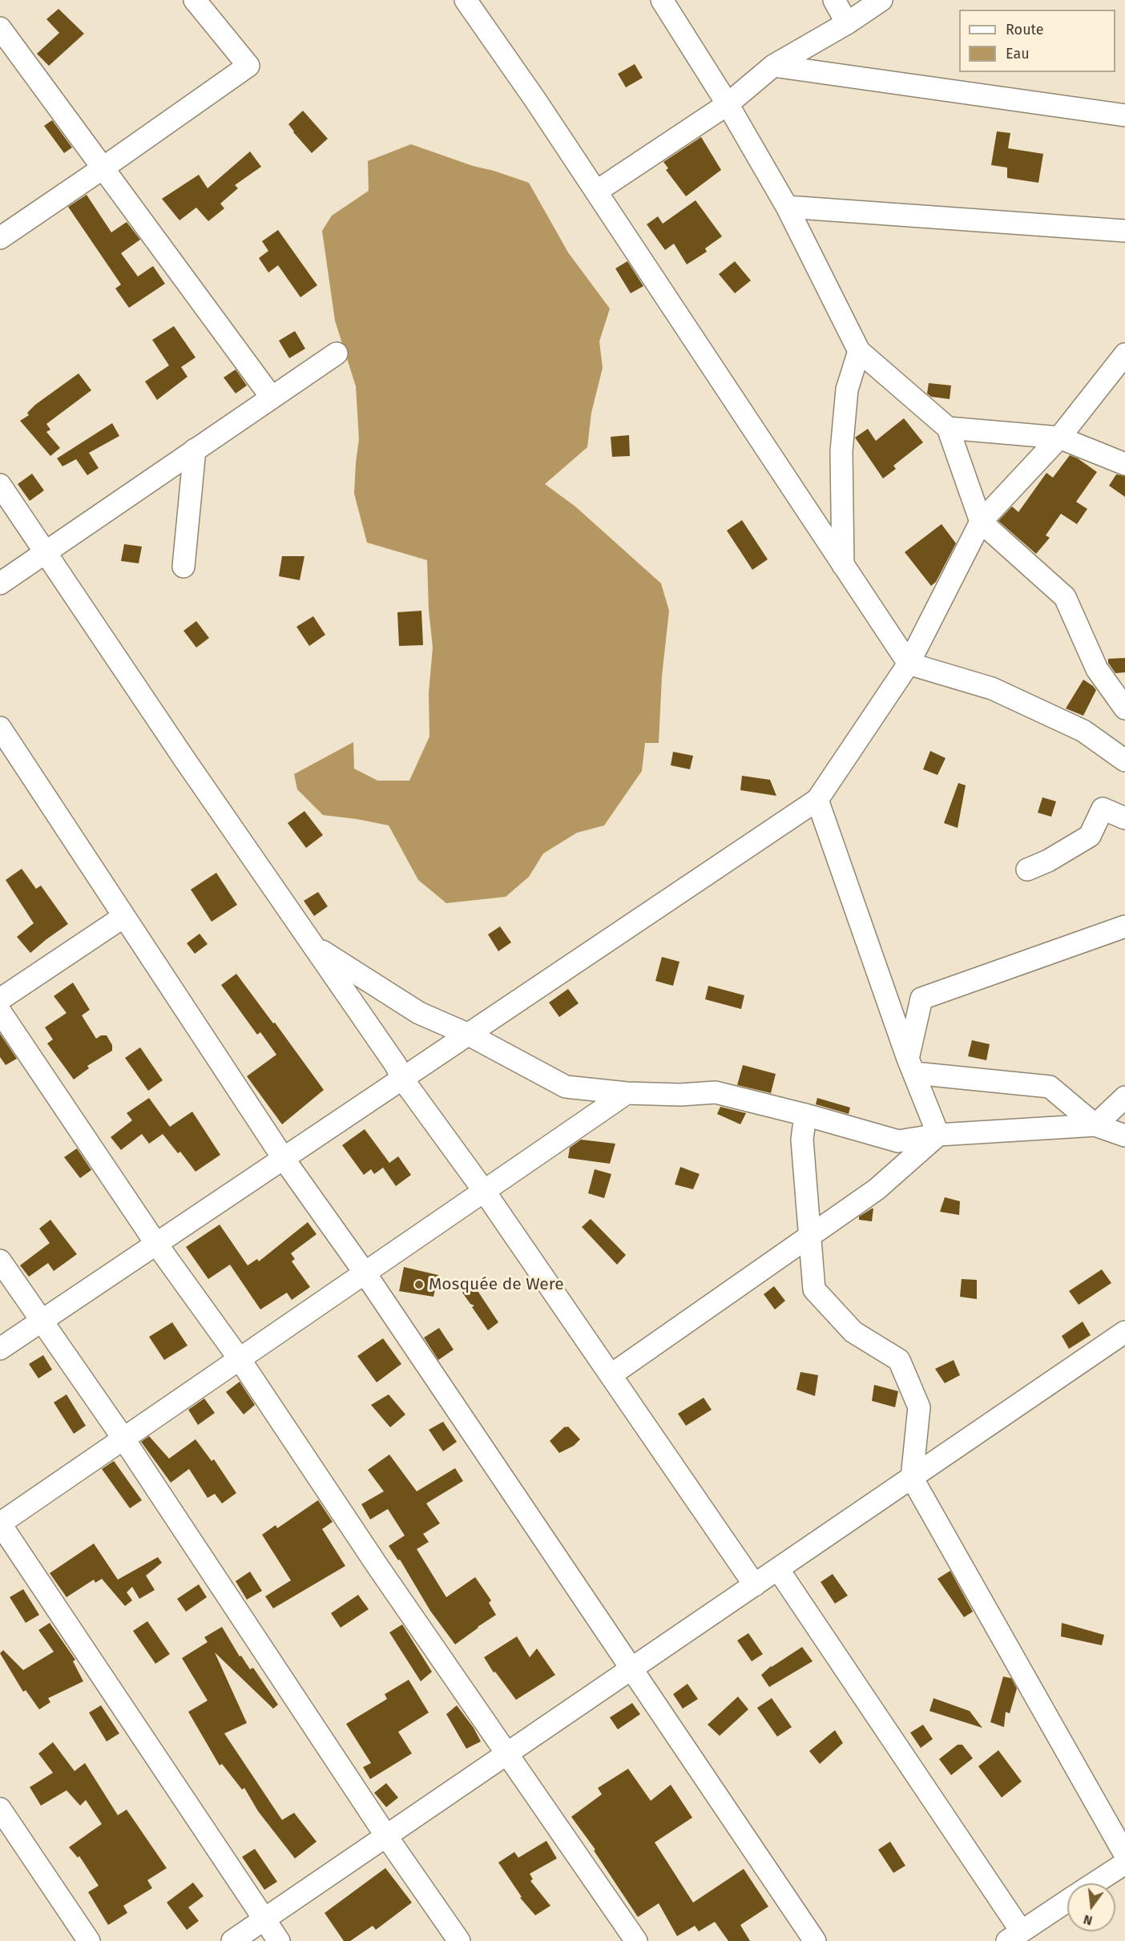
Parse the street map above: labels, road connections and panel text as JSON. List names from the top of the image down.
{
  "places": ["Mosquée de Were"],
  "legend": ["Route", "Eau"],
  "north": "bottom"
}
